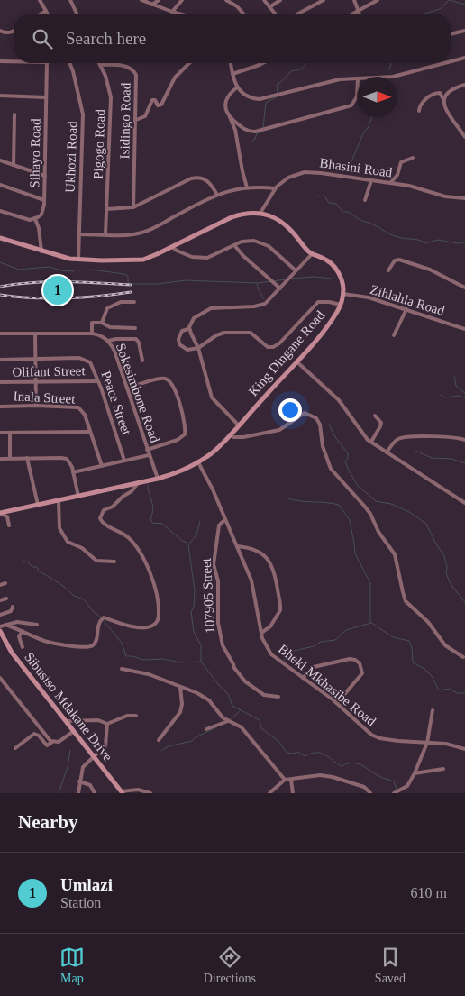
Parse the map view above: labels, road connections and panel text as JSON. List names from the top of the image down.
{
  "streets": {
    "street": [
      "Isidingo Road",
      "Pigogo Road",
      "Sihayo Road",
      "Ukhozi Road",
      "Bhasini Road",
      "Zihlahla Road",
      "King Dingane Road",
      "Olifant Street",
      "Sokesimbone Road",
      "Inala Street",
      "Peace Street",
      "107905 Street",
      "Bheki Mkhasibe Road",
      "Sibusiso Mdakane Drive"
    ]
  },
  "crossings": [
    ["Isidingo Road", "Pigogo Road"],
    ["Ukhozi Road", "King Dingane Road"],
    ["Bhasini Road", "King Dingane Road"],
    ["Zihlahla Road", "King Dingane Road"],
    ["King Dingane Road", "Sokesimbone Road"],
    ["King Dingane Road", "Bheki Mkhasibe Road"],
    ["Olifant Street", "Peace Street"],
    ["107905 Street", "Bheki Mkhasibe Road"]
  ],
  "north": "right",
  "page": {
    "search": "Search here",
    "pins": "1",
    "heading": "Nearby",
    "list": [
      {
        "mark": "1",
        "name": "Umlazi",
        "note": "Station",
        "value": "610 m"
      }
    ],
    "nav": ["Map", "Directions", "Saved"]
  }
}
